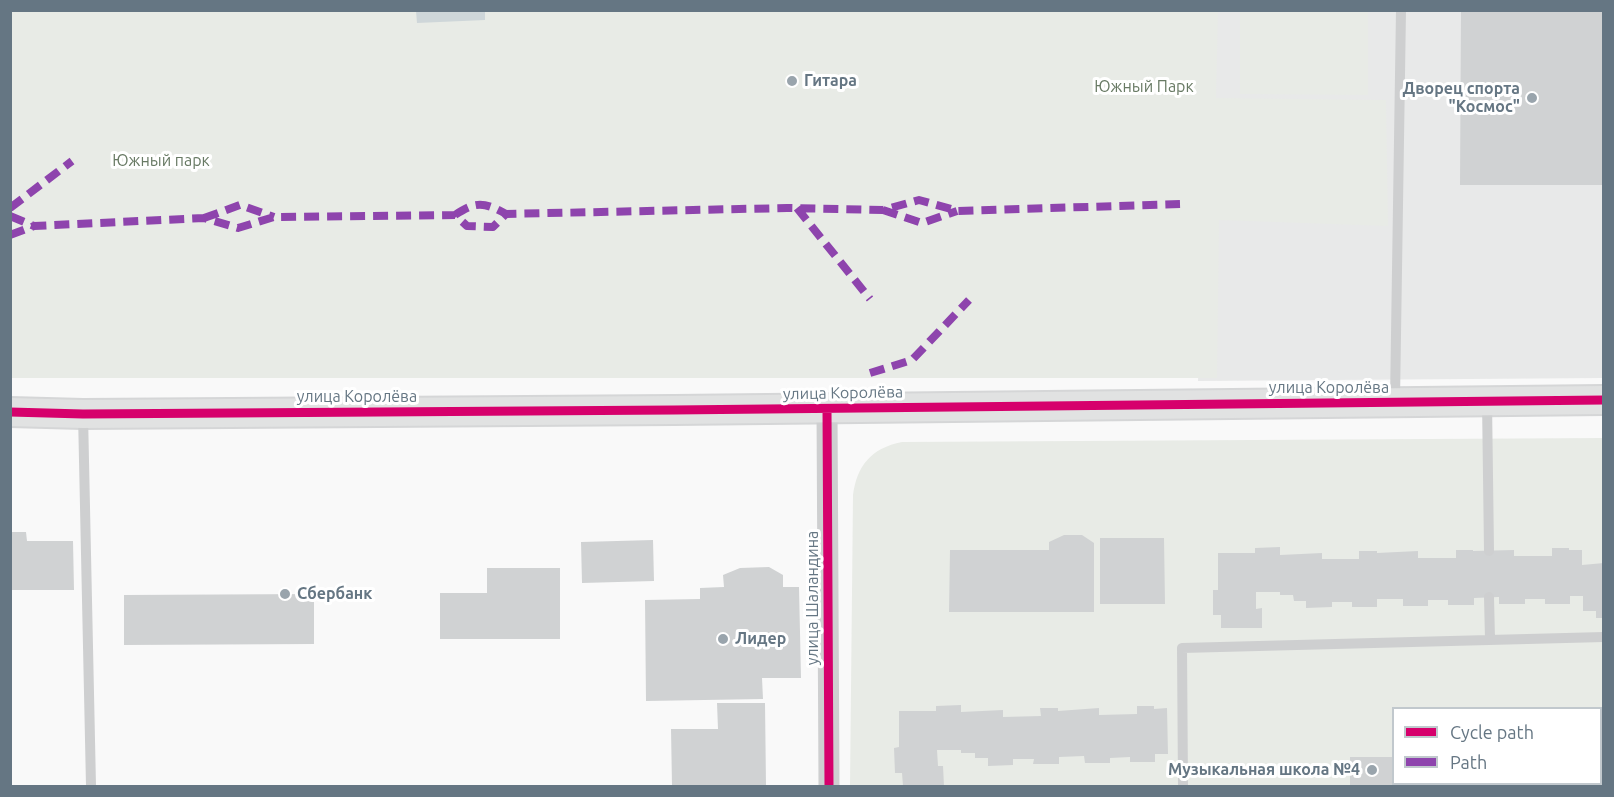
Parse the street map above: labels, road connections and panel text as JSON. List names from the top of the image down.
{
  "streets": {
    "street": ["улица Королёва", "улица Шаландина"]
  },
  "crossings": [
    ["улица Королёва", "улица Шаландина"]
  ],
  "parks": ["Южный Парк", "Южный парк"],
  "places": [
    "Гитара",
    "Дворец спорта \"Космос\"",
    "Сбербанк",
    "Лидер",
    "Музыкальная школа №4"
  ],
  "legend": ["Cycle path", "Path"]
}
